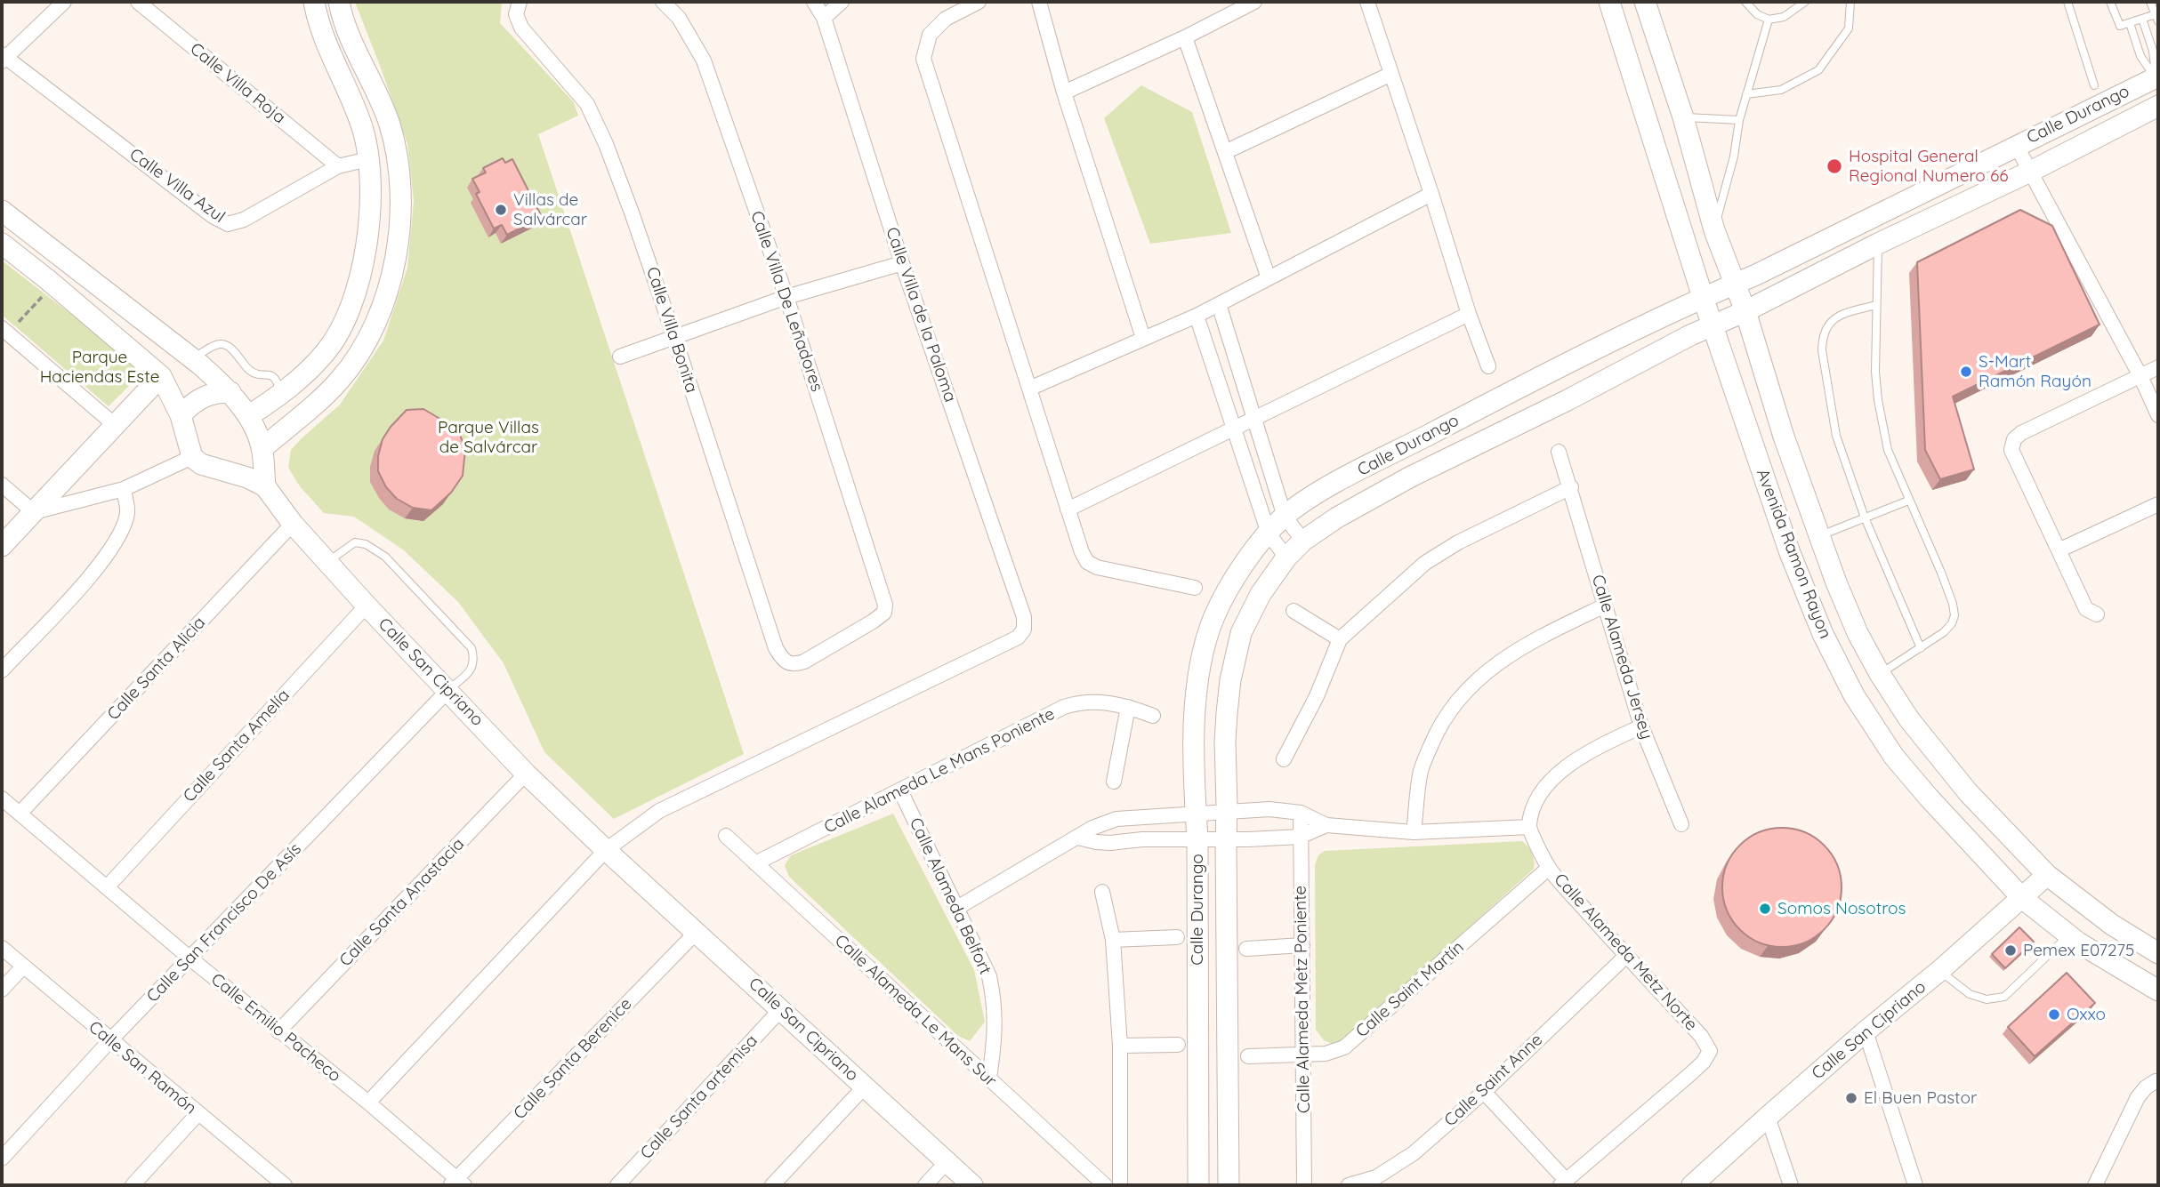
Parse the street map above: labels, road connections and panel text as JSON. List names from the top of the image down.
{
  "streets": {
    "main road": ["Calle Durango", "Avenida Ramon Rayon", "Calle San Cipriano"],
    "street": [
      "Calle Villa Roja",
      "Calle Villa Azul",
      "Calle Villa De Leñadores",
      "Calle Villa de la Paloma",
      "Calle Villa Bonita",
      "Calle Alameda Jersey",
      "Calle Santa Alicia",
      "Calle Santa Amelía",
      "Calle Alameda Le Mans Poniente",
      "Calle Alameda Belfort",
      "Calle Santa Anastacia",
      "Calle San Francisco De Asís",
      "Calle Alameda Metz Norte",
      "Calle Saint Martín",
      "Calle Alameda Metz Poniente",
      "Calle Alameda Le Mans Sur",
      "Calle Emilio Pacheco",
      "Calle Santa Berenice",
      "Calle San Ramón",
      "Calle Saint Anne",
      "Calle Santa artemisa"
    ]
  },
  "crossings": [
    ["Calle Villa Roja", "Calle Villa Azul"],
    ["Calle Durango", "Avenida Ramon Rayon"],
    ["Calle Villa De Leñadores", "Calle Villa Bonita"],
    ["Calle Villa de la Paloma", "Calle San Cipriano"],
    ["Avenida Ramon Rayon", "Calle San Cipriano"],
    ["Calle Santa Alicia", "Calle San Cipriano"],
    ["Calle Santa Alicia", "Calle Emilio Pacheco"],
    ["Calle San Cipriano", "Calle Santa Amelía"],
    ["Calle San Cipriano", "Calle Santa Anastacia"],
    ["Calle San Cipriano", "Calle San Francisco De Asís"],
    ["Calle San Cipriano", "Calle Santa Berenice"],
    ["Calle San Cipriano", "Calle Santa artemisa"],
    ["Calle Santa Amelía", "Calle Emilio Pacheco"],
    ["Calle Alameda Le Mans Poniente", "Calle Alameda Belfort"],
    ["Calle Alameda Le Mans Poniente", "Calle Alameda Le Mans Sur"],
    ["Calle Alameda Belfort", "Calle Alameda Le Mans Sur"],
    ["Calle Santa Anastacia", "Calle Emilio Pacheco"],
    ["Calle San Francisco De Asís", "Calle Emilio Pacheco"],
    ["Calle San Francisco De Asís", "Calle San Ramón"],
    ["Calle Alameda Metz Norte", "Calle Saint Martín"],
    ["Calle Alameda Metz Norte", "Calle Saint Anne"],
    ["Calle Saint Martín", "Calle Alameda Metz Poniente"],
    ["Calle Emilio Pacheco", "Calle Santa Berenice"]
  ],
  "parks": ["Parque Haciendas Este", "Parque Villas de Salvárcar"],
  "places": [
    "Hospital General Regional Numero 66",
    "Villas de Salvárcar",
    "S-Mart Ramón Rayón",
    "Somos Nosotros",
    "Pemex E07275",
    "Oxxo",
    "El Buen Pastor"
  ]
}
